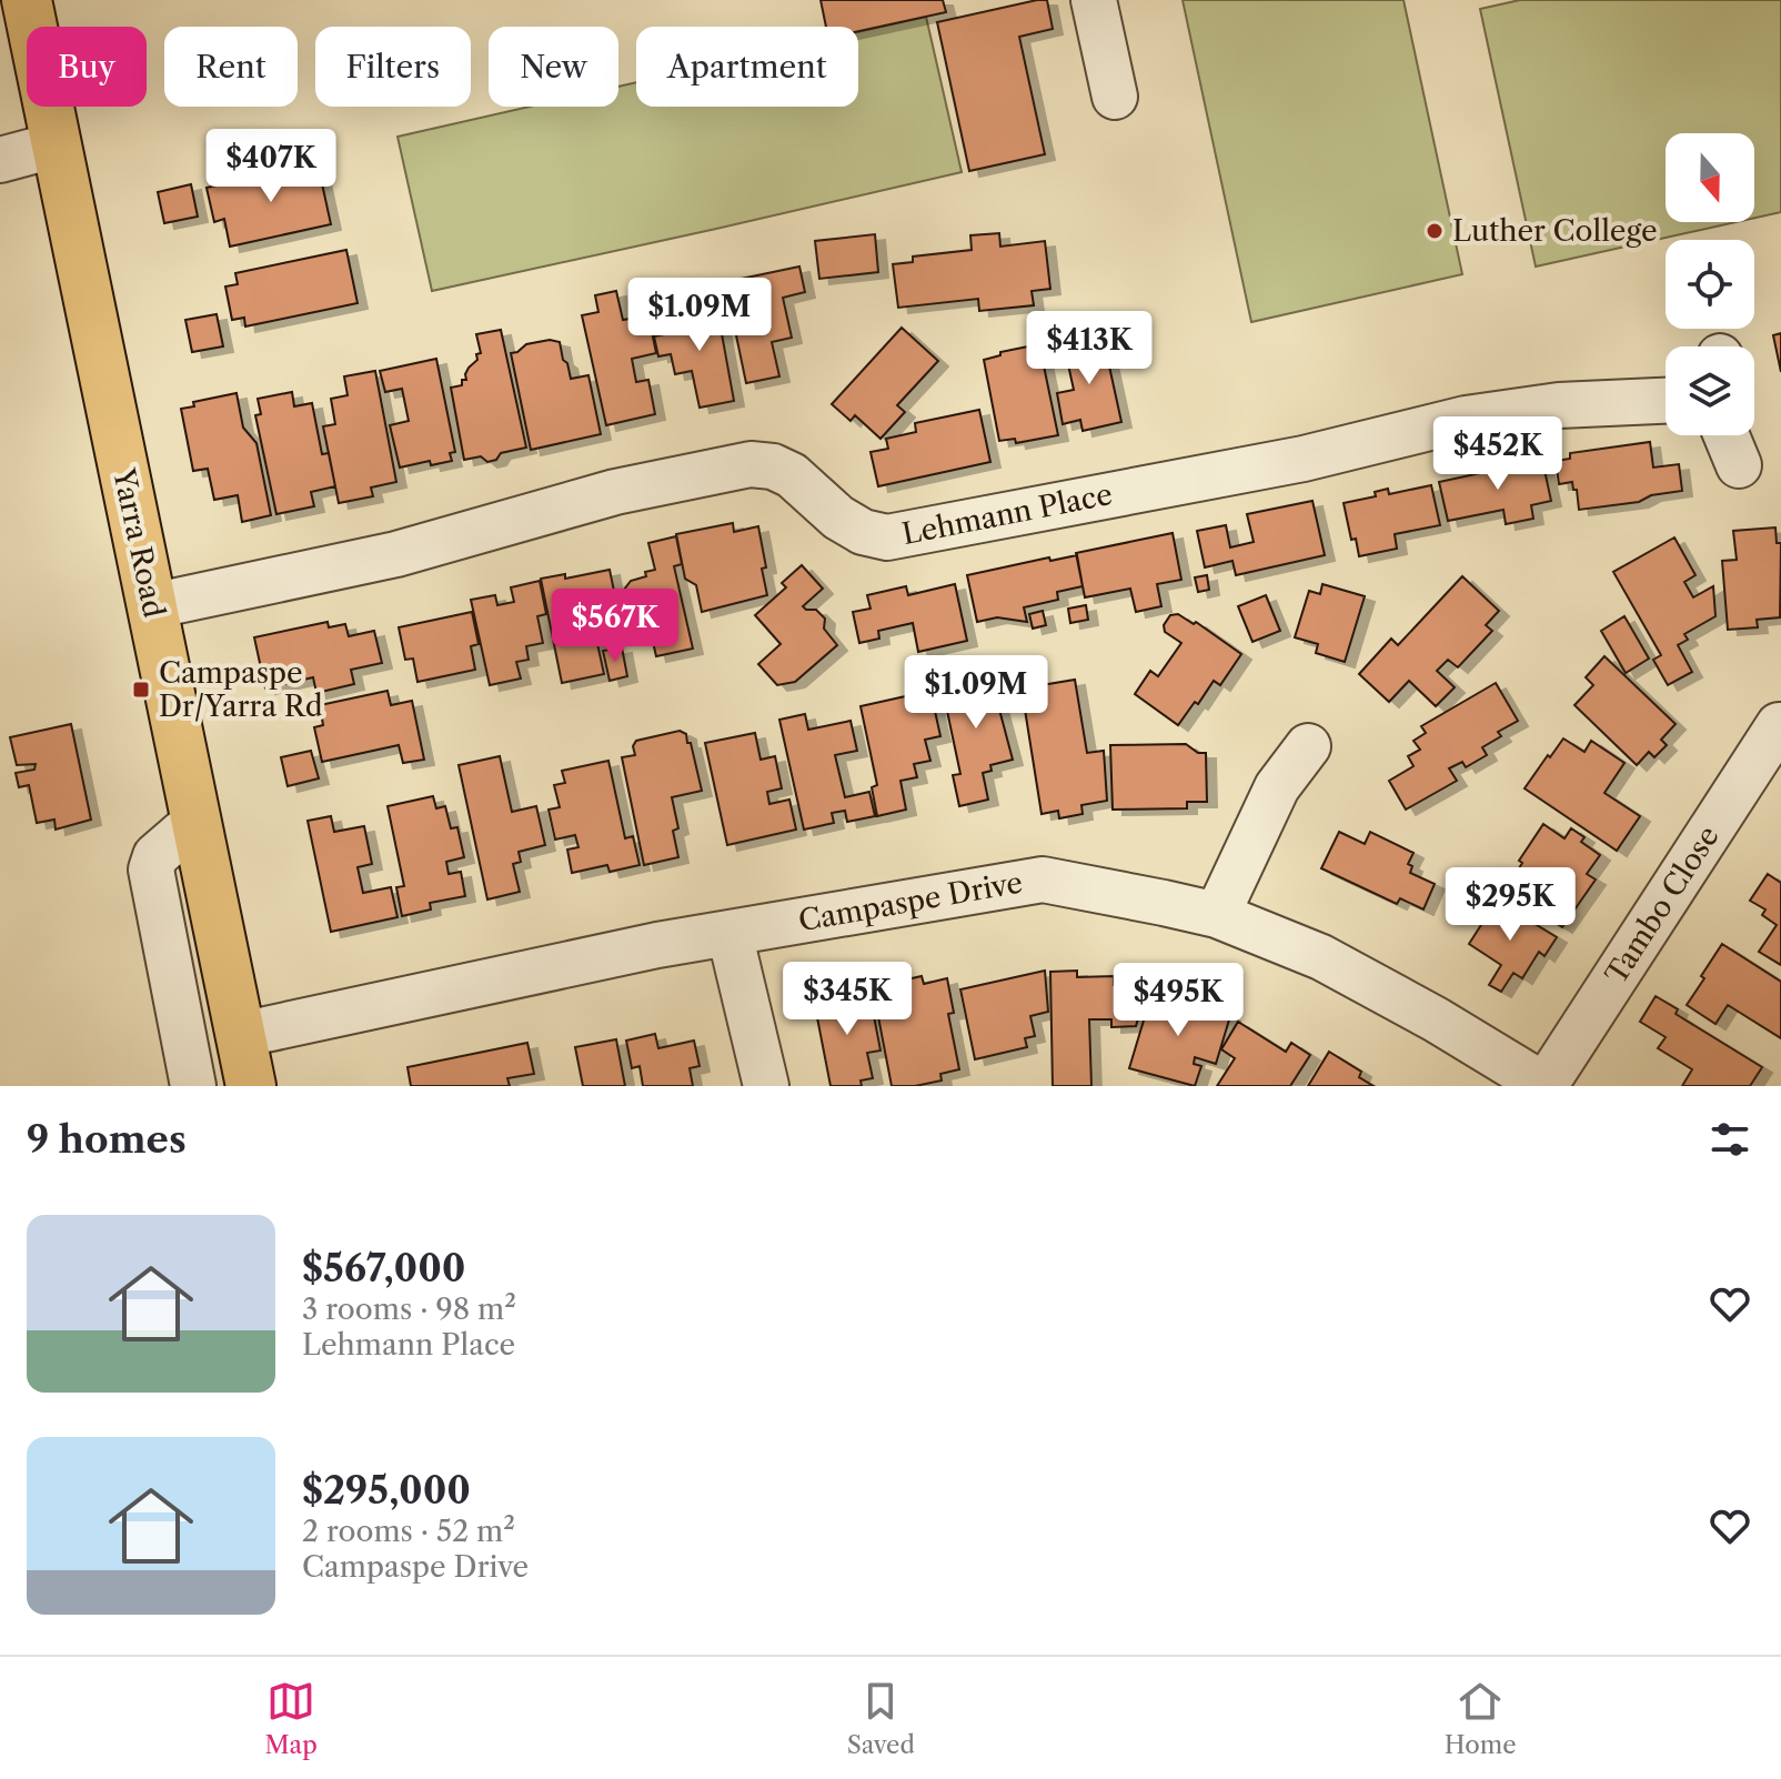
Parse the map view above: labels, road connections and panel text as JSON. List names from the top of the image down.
{
  "streets": {
    "main road": ["Yarra Road"],
    "street": ["Lehmann Place", "Campaspe Drive", "Tambo Close"]
  },
  "crossings": [
    ["Lehmann Place", "Yarra Road"],
    ["Yarra Road", "Campaspe Drive"],
    ["Campaspe Drive", "Tambo Close"]
  ],
  "places": {
    "other": ["Luther College"],
    "transit": ["Campaspe Dr/Yarra Rd"]
  },
  "north": "bottom",
  "page": {
    "chip": [
      "Buy",
      "Rent",
      "Filters",
      "New",
      "Apartment"
    ],
    "price": [
      "$407K",
      "$1.09M",
      "$413K",
      "$452K",
      "$567K",
      "$1.09M",
      "$295K",
      "$345K",
      "$495K"
    ],
    "heading": "9 homes",
    "list": [
      {
        "name": "$567,000",
        "note": "3 rooms · 98 m² · Lehmann Place"
      },
      {
        "name": "$295,000",
        "note": "2 rooms · 52 m² · Campaspe Drive"
      }
    ],
    "tabs": ["Map", "Saved", "Home"]
  }
}
